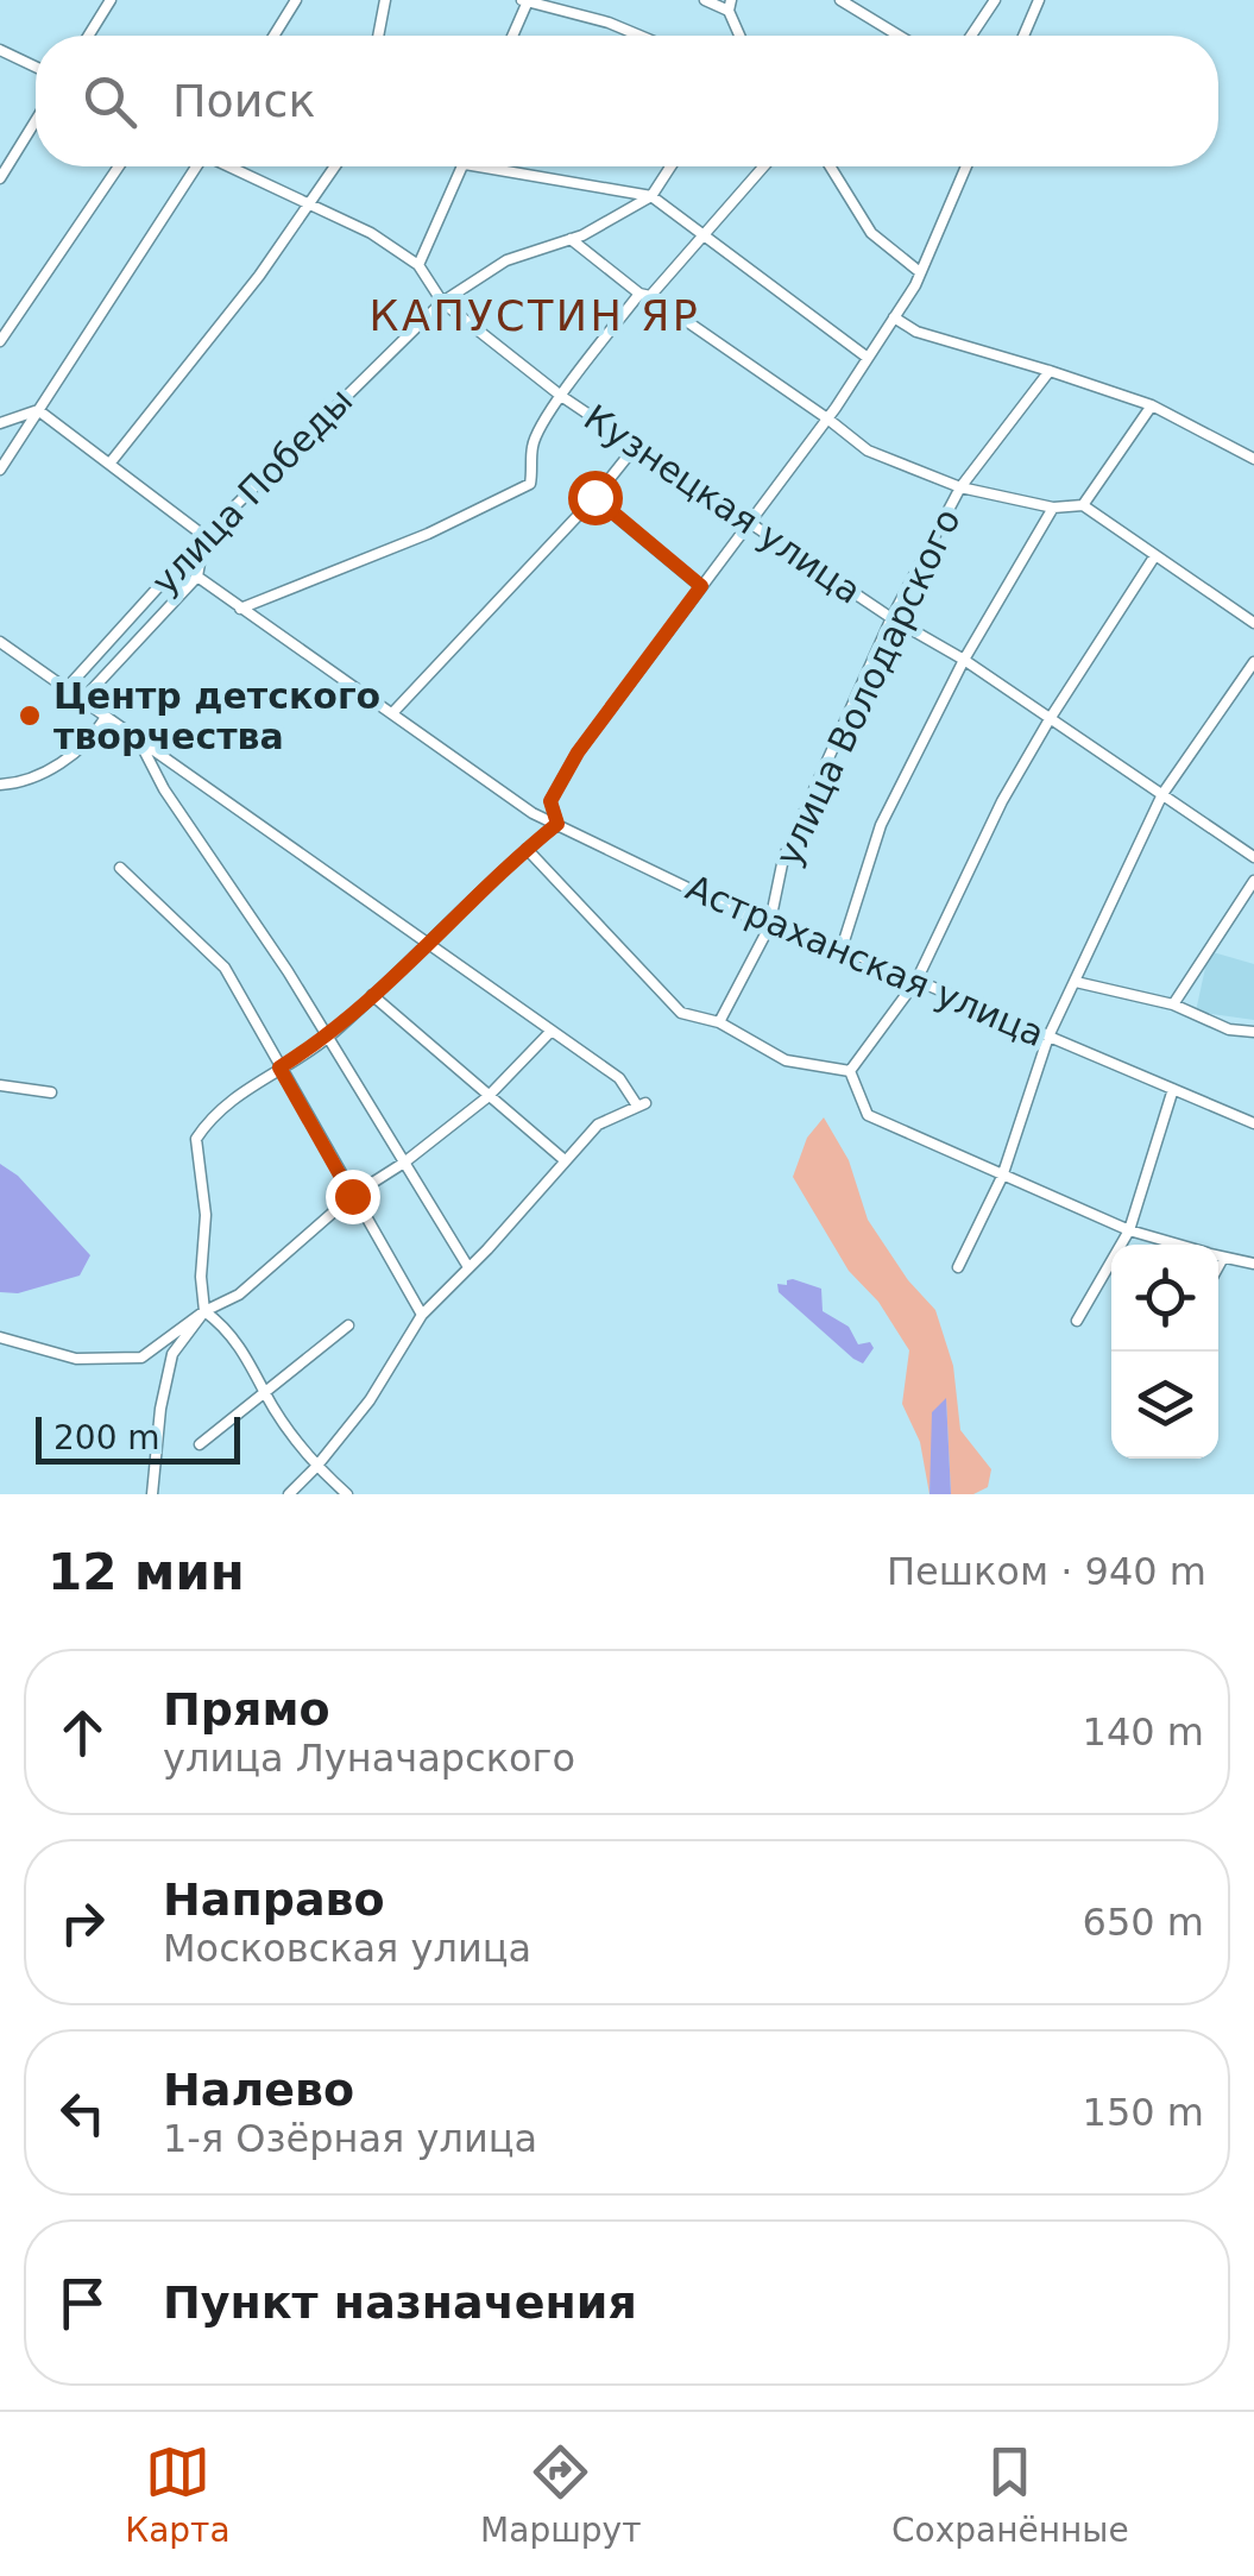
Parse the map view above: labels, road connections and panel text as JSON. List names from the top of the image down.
{
  "streets": {
    "street": [
      "улица Победы",
      "Кузнецкая улица",
      "улица Володарского",
      "Астраханская улица"
    ]
  },
  "crossings": [
    ["улица Победы", "Кузнецкая улица"],
    ["улица Победы", "Астраханская улица"],
    ["Кузнецкая улица", "улица Володарского"],
    ["улица Володарского", "Астраханская улица"]
  ],
  "districts": ["КАПУСТИН ЯР"],
  "places": ["Центр детского творчества"],
  "scale_bar": "200 m",
  "page": {
    "search": "Поиск",
    "scale": "200 m",
    "heading": ["12 мин", "Пешком · 940 m"],
    "list": [
      ["Прямо", "улица Луначарского", "140 m"],
      ["Направо", "Московская улица", "650 m"],
      ["Налево", "1-я Озёрная улица", "150 m"],
      "Пункт назначения"
    ],
    "nav": ["Карта", "Маршрут", "Сохранённые"]
  }
}
